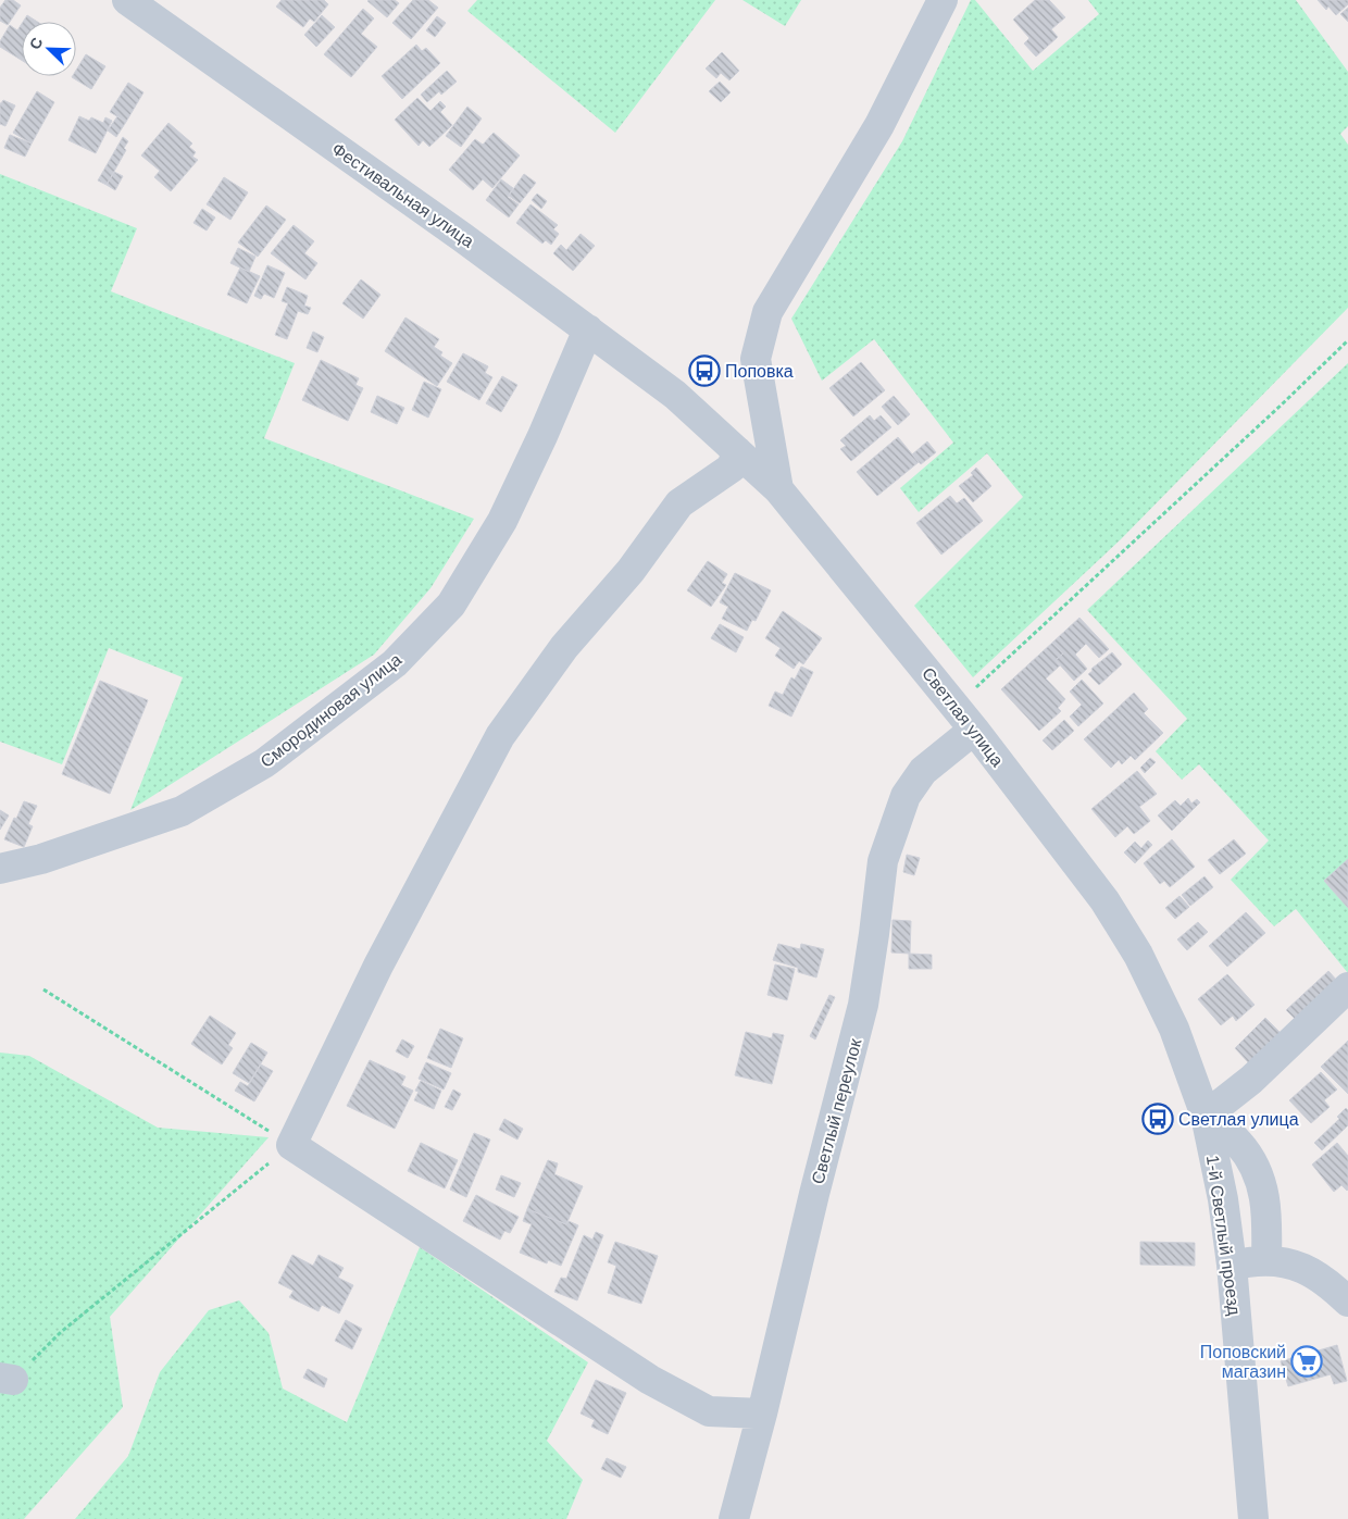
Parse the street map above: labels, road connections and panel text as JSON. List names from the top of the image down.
{
  "streets": {
    "street": [
      "Фестивальная улица",
      "Смородиновая улица",
      "Светлая улица",
      "Светлый переулок",
      "1-й Светлый проезд"
    ]
  },
  "crossings": [
    ["Фестивальная улица", "Смородиновая улица"],
    ["Фестивальная улица", "Светлая улица"],
    ["Светлая улица", "Светлый переулок"],
    ["Светлая улица", "1-й Светлый проезд"]
  ],
  "places": {
    "bus stop": ["Поповка", "Светлая улица"],
    "supermarket": ["Поповский магазин"]
  },
  "north": "top left"
}
